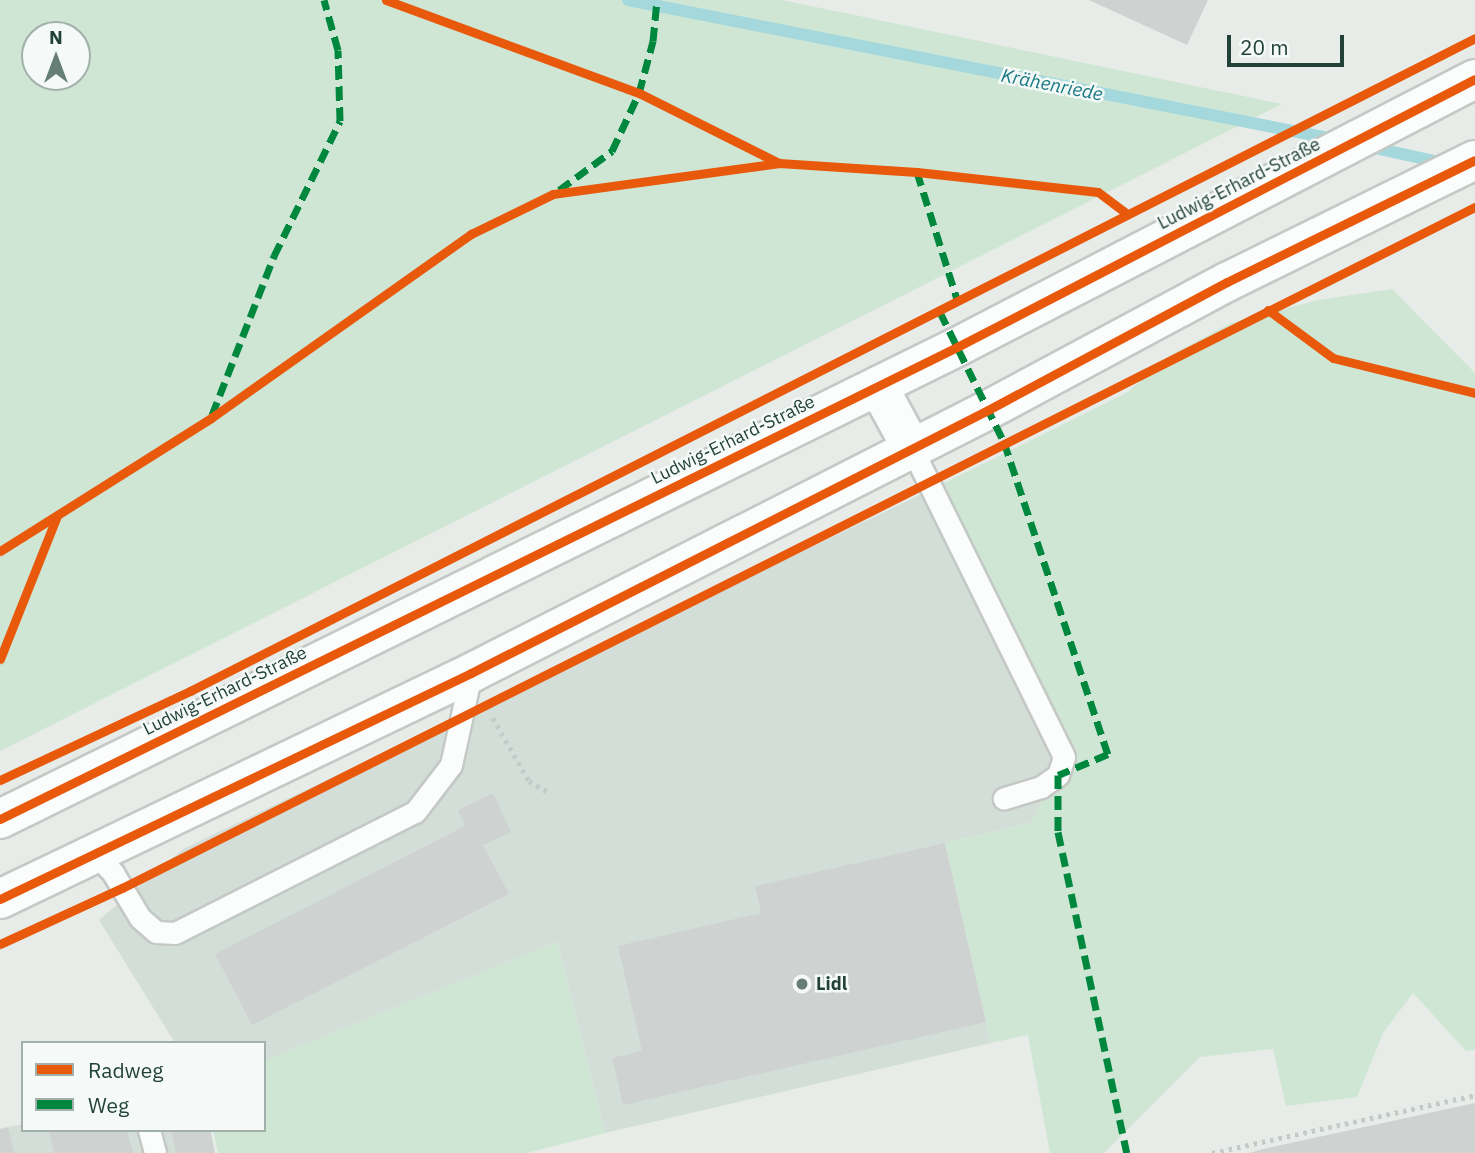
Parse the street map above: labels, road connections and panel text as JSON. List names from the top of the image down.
{
  "streets": {
    "main road": ["Ludwig-Erhard-Straße"]
  },
  "water": ["Krähenriede"],
  "places": ["Lidl"],
  "legend": ["Radweg", "Weg"],
  "scale_bar": "20 m",
  "north": "top"
}
